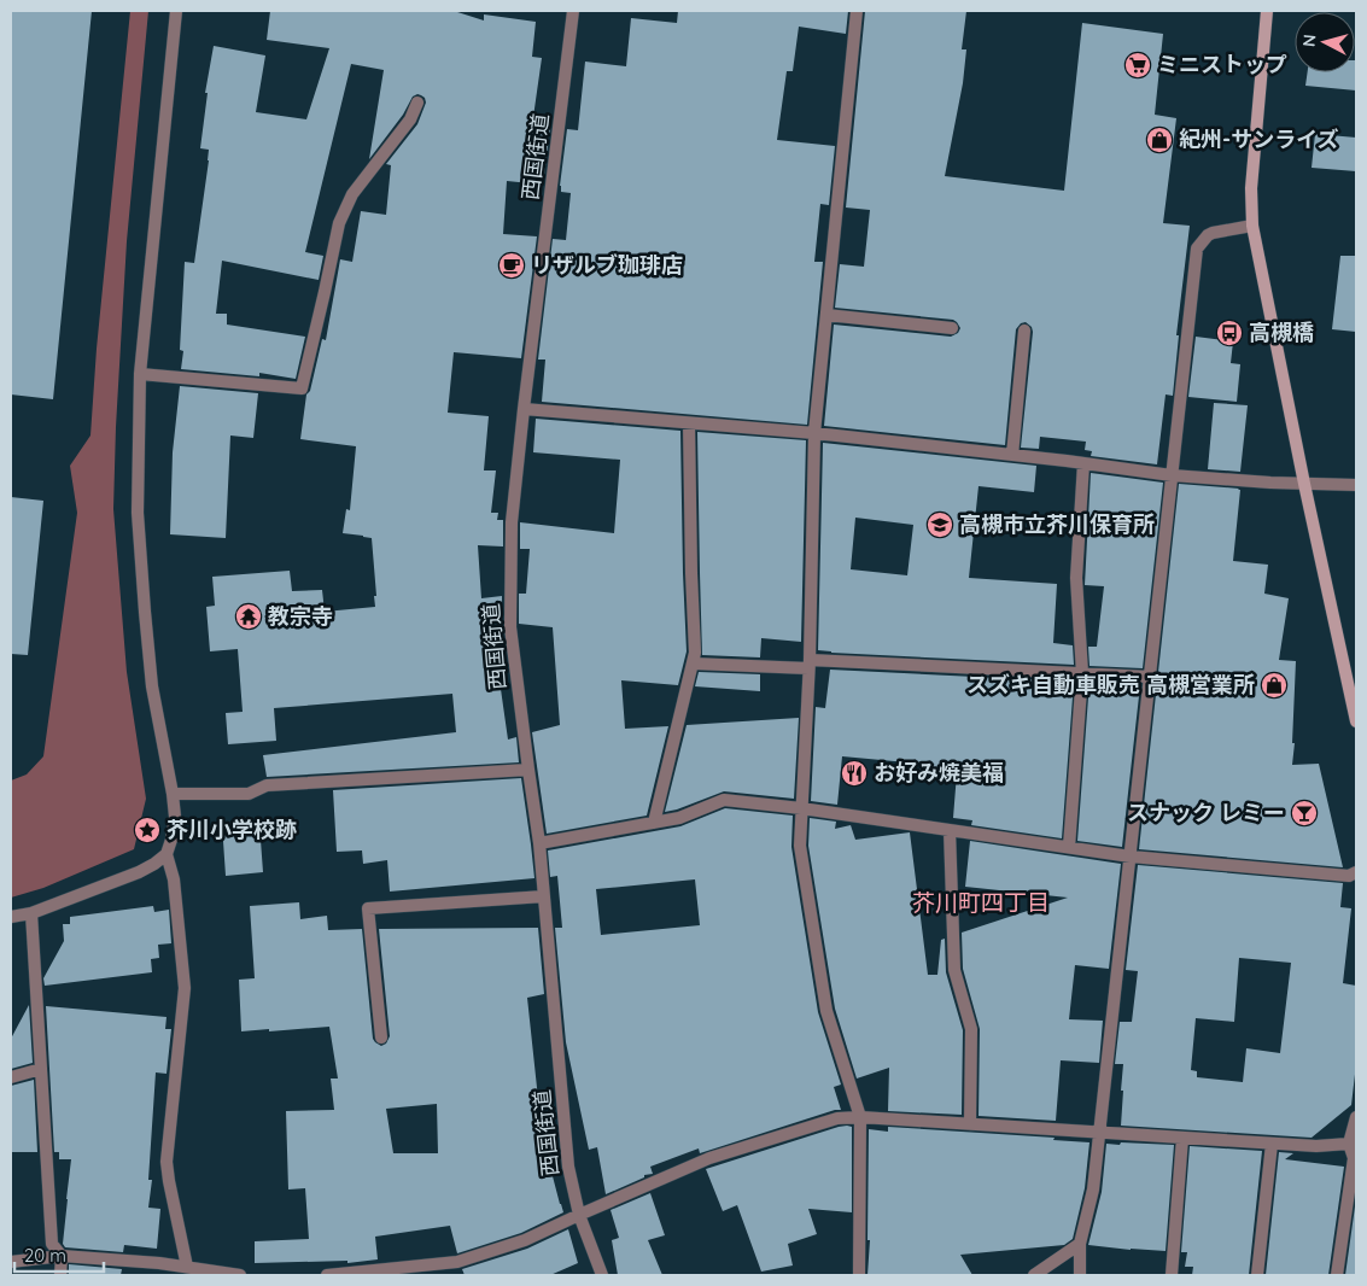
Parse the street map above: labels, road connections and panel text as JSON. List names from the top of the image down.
{
  "streets": {
    "street": ["西国街道"]
  },
  "districts": ["芥川町四丁目"],
  "places": {
    "supermarket": ["ミニストップ"],
    "shop": ["紀州-サンライズ", "スズキ自動車販売 高槻営業所"],
    "cafe": ["リザルブ珈琲店"],
    "bus stop": ["高槻橋"],
    "school or university": ["高槻市立芥川保育所"],
    "temple": ["教宗寺"],
    "restaurant": ["お好み焼美福"],
    "bar": ["スナック レミー"],
    "place": ["芥川小学校跡"]
  },
  "scale_bar": "20 m",
  "north": "left"
}
